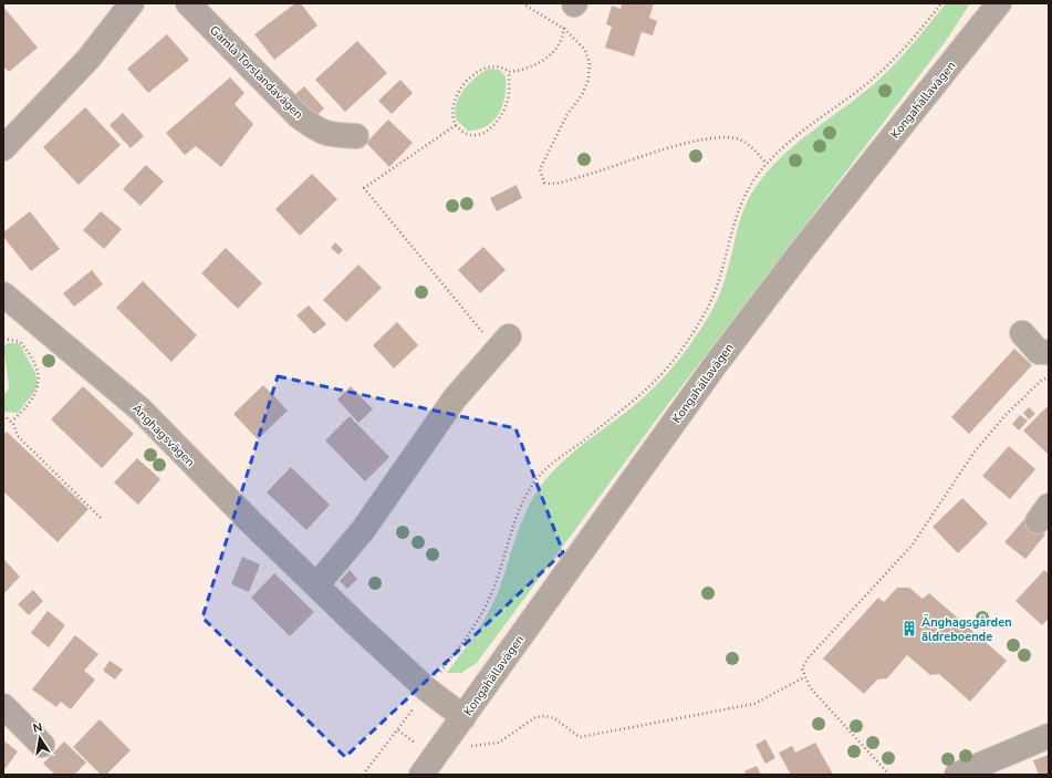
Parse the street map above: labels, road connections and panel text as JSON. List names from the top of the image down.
{
  "streets": {
    "street": ["Gamla Torslandavägen", "Kongahällavägen", "Änghagsvägen"]
  },
  "crossings": [
    ["Kongahällavägen", "Änghagsvägen"]
  ],
  "places": {
    "building": ["Änghagsgården äldreboende"]
  },
  "north": "top"
}
